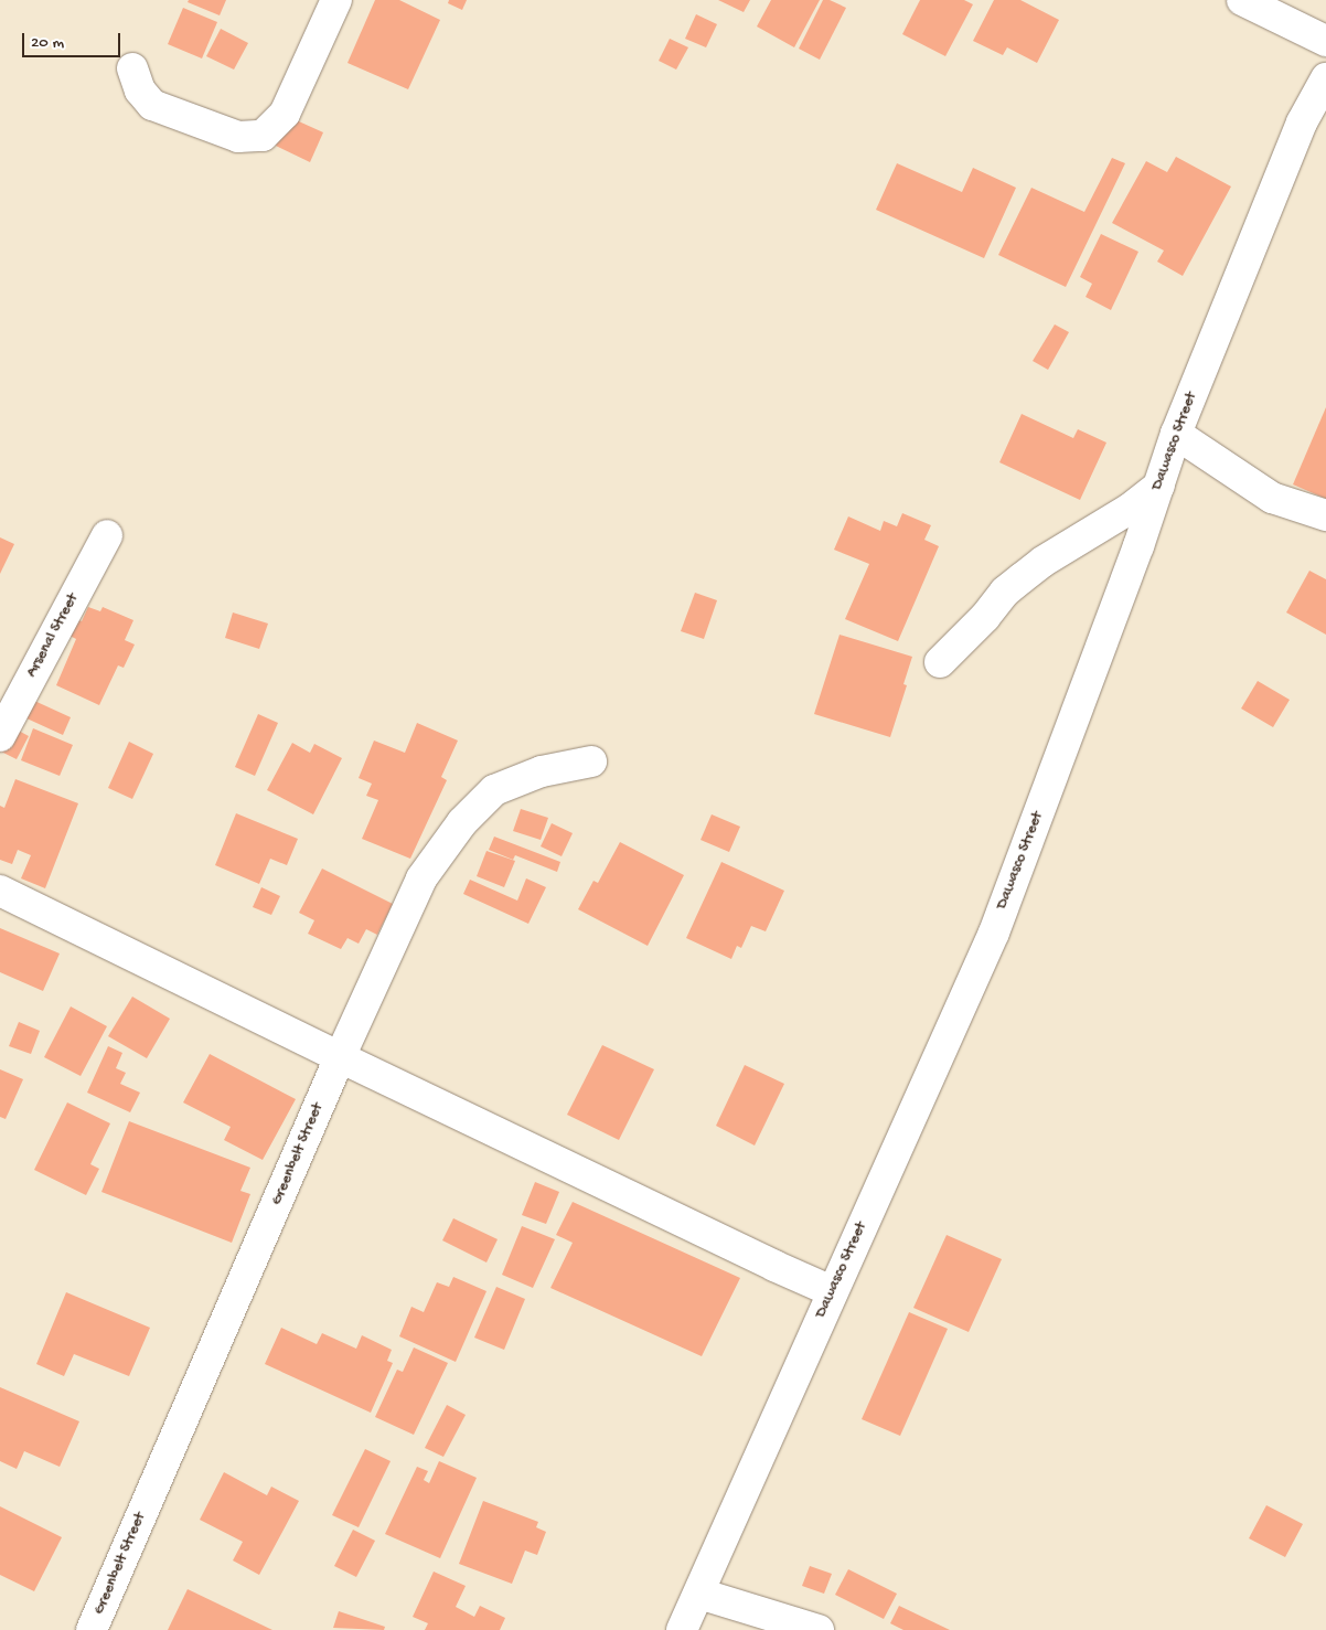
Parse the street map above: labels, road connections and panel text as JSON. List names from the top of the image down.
{
  "streets": {
    "street": ["Dawasco Street", "Arsenal Street", "Greenbelt Street"]
  },
  "scale_bar": "20 m"
}
